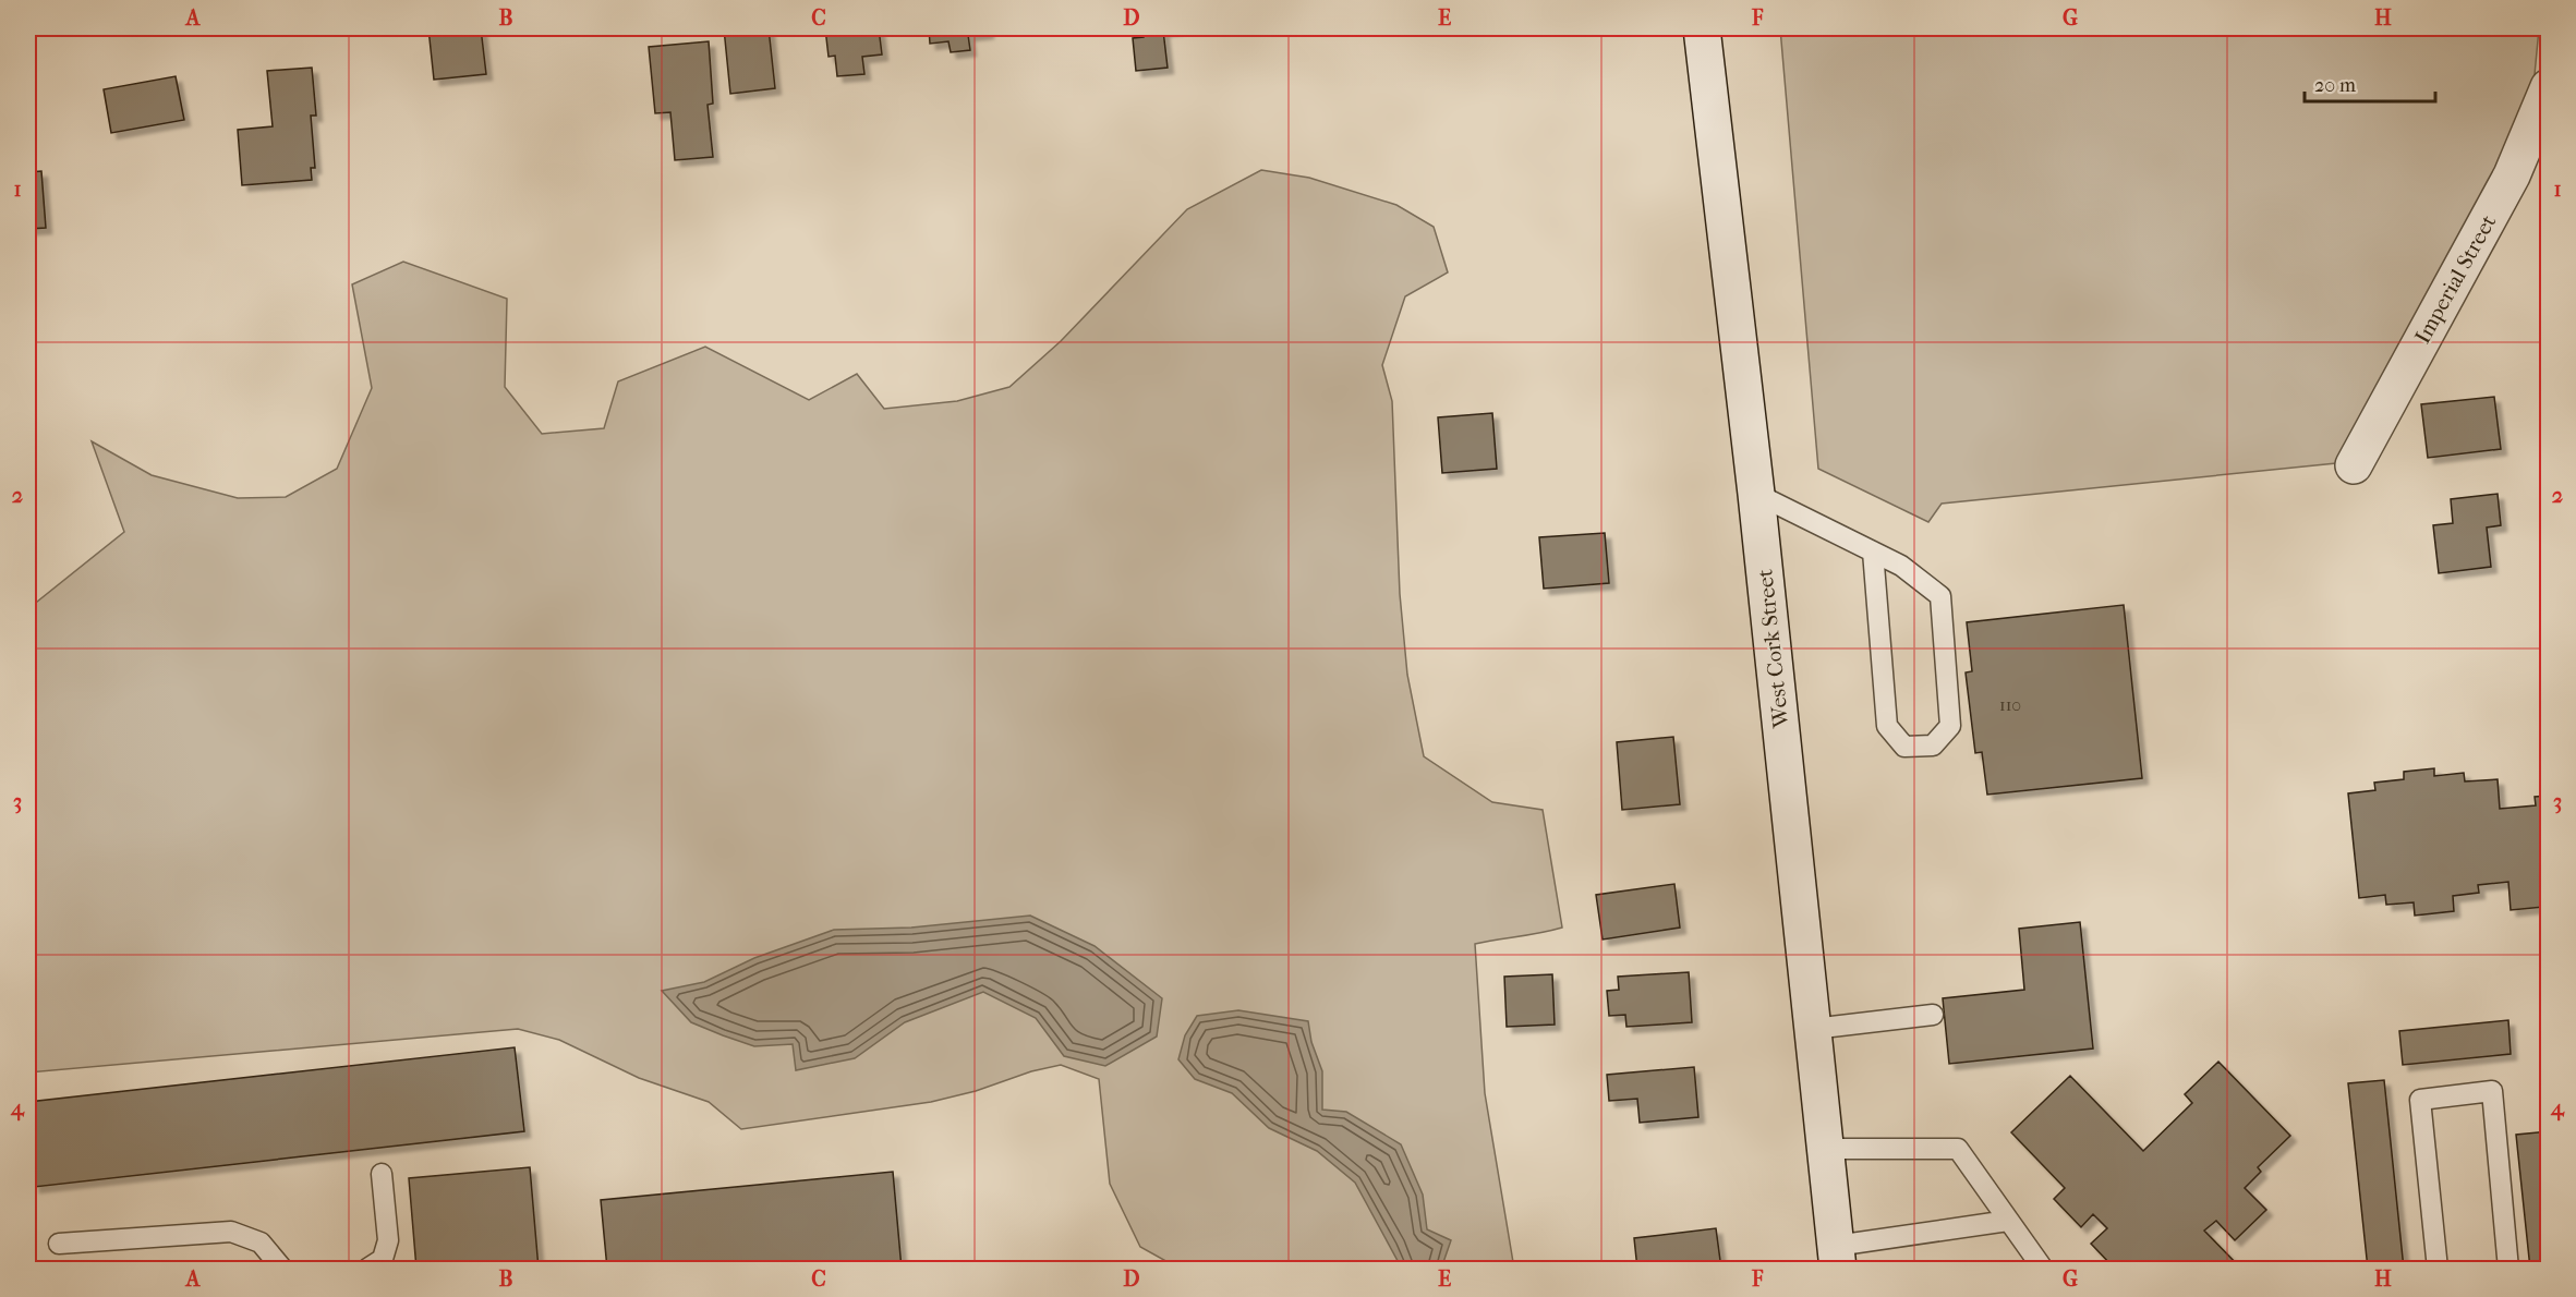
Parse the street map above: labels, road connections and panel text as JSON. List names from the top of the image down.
{
  "streets": {
    "street": ["Imperial Street", "West Cork Street"]
  },
  "house_numbers": ["110"],
  "scale_bar": "20 m",
  "grid": {
    "columns": [
      "A",
      "B",
      "C",
      "D",
      "E",
      "F",
      "G",
      "H"
    ],
    "rows": [
      "1",
      "2",
      "3",
      "4"
    ]
  }
}
